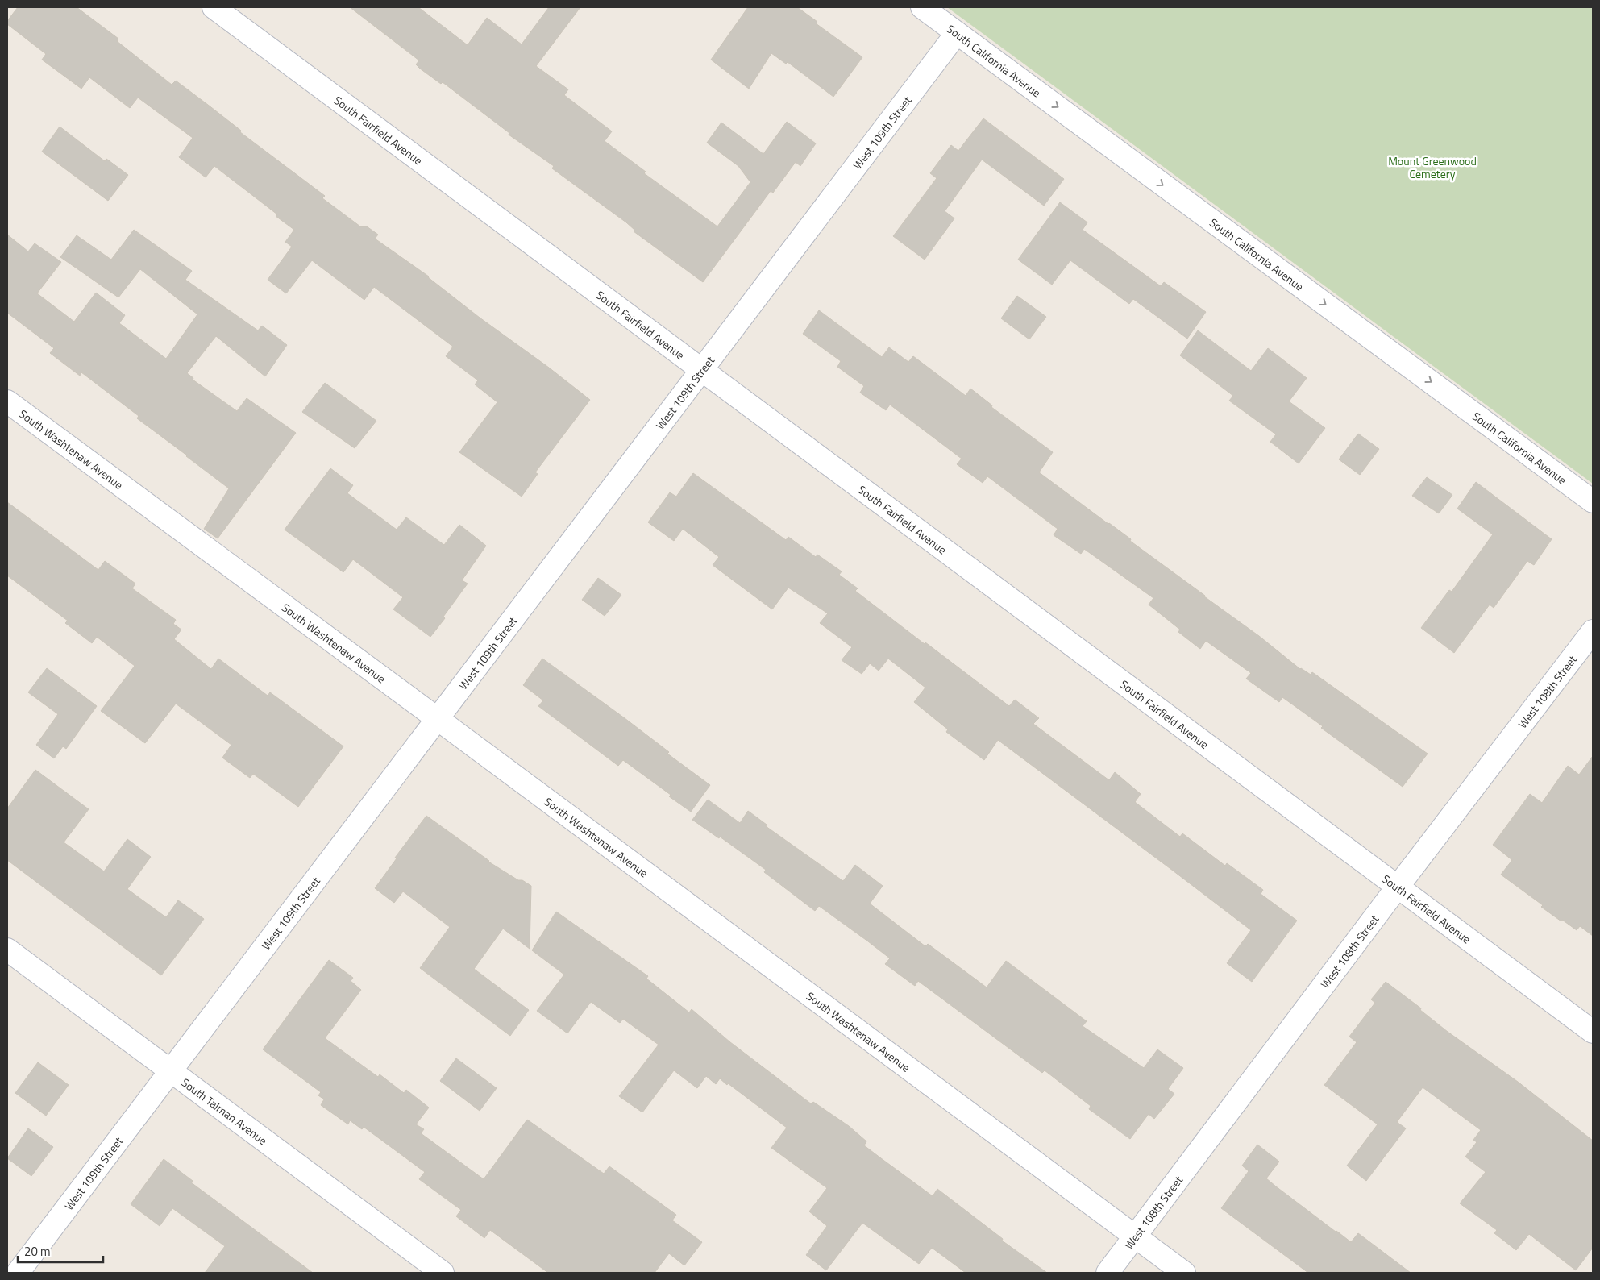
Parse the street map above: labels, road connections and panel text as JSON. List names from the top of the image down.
{
  "streets": {
    "street": [
      "South California Avenue",
      "South Fairfield Avenue",
      "West 109th Street",
      "South Washtenaw Avenue",
      "West 108th Street",
      "South Talman Avenue"
    ]
  },
  "crossings": [
    ["South California Avenue", "West 109th Street"],
    ["South Fairfield Avenue", "West 109th Street"],
    ["South Fairfield Avenue", "West 108th Street"],
    ["West 109th Street", "South Washtenaw Avenue"],
    ["West 109th Street", "South Talman Avenue"],
    ["South Washtenaw Avenue", "West 108th Street"]
  ],
  "one_way": ["South California Avenue"],
  "parks": ["Mount Greenwood Cemetery"],
  "scale_bar": "20 m"
}
